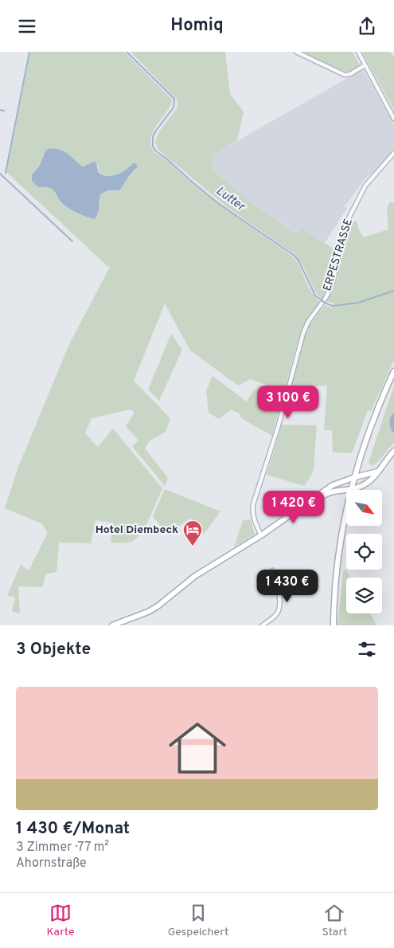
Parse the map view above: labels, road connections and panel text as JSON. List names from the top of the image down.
{
  "streets": {
    "street": ["ERPESTRASSE"]
  },
  "water": ["Lutter"],
  "places": {
    "hotel": ["Hotel Diembeck"]
  },
  "north": "bottom right",
  "page": {
    "header": "Homiq",
    "price": ["3 100 €", "1 420 €", "1 430 €"],
    "heading": "3 Objekte",
    "list": [
      {
        "name": "1 430 €/Monat",
        "note": "3 Zimmer · 77 m² · Ahornstraße"
      }
    ],
    "tabs": ["Karte", "Gespeichert", "Start"]
  }
}
